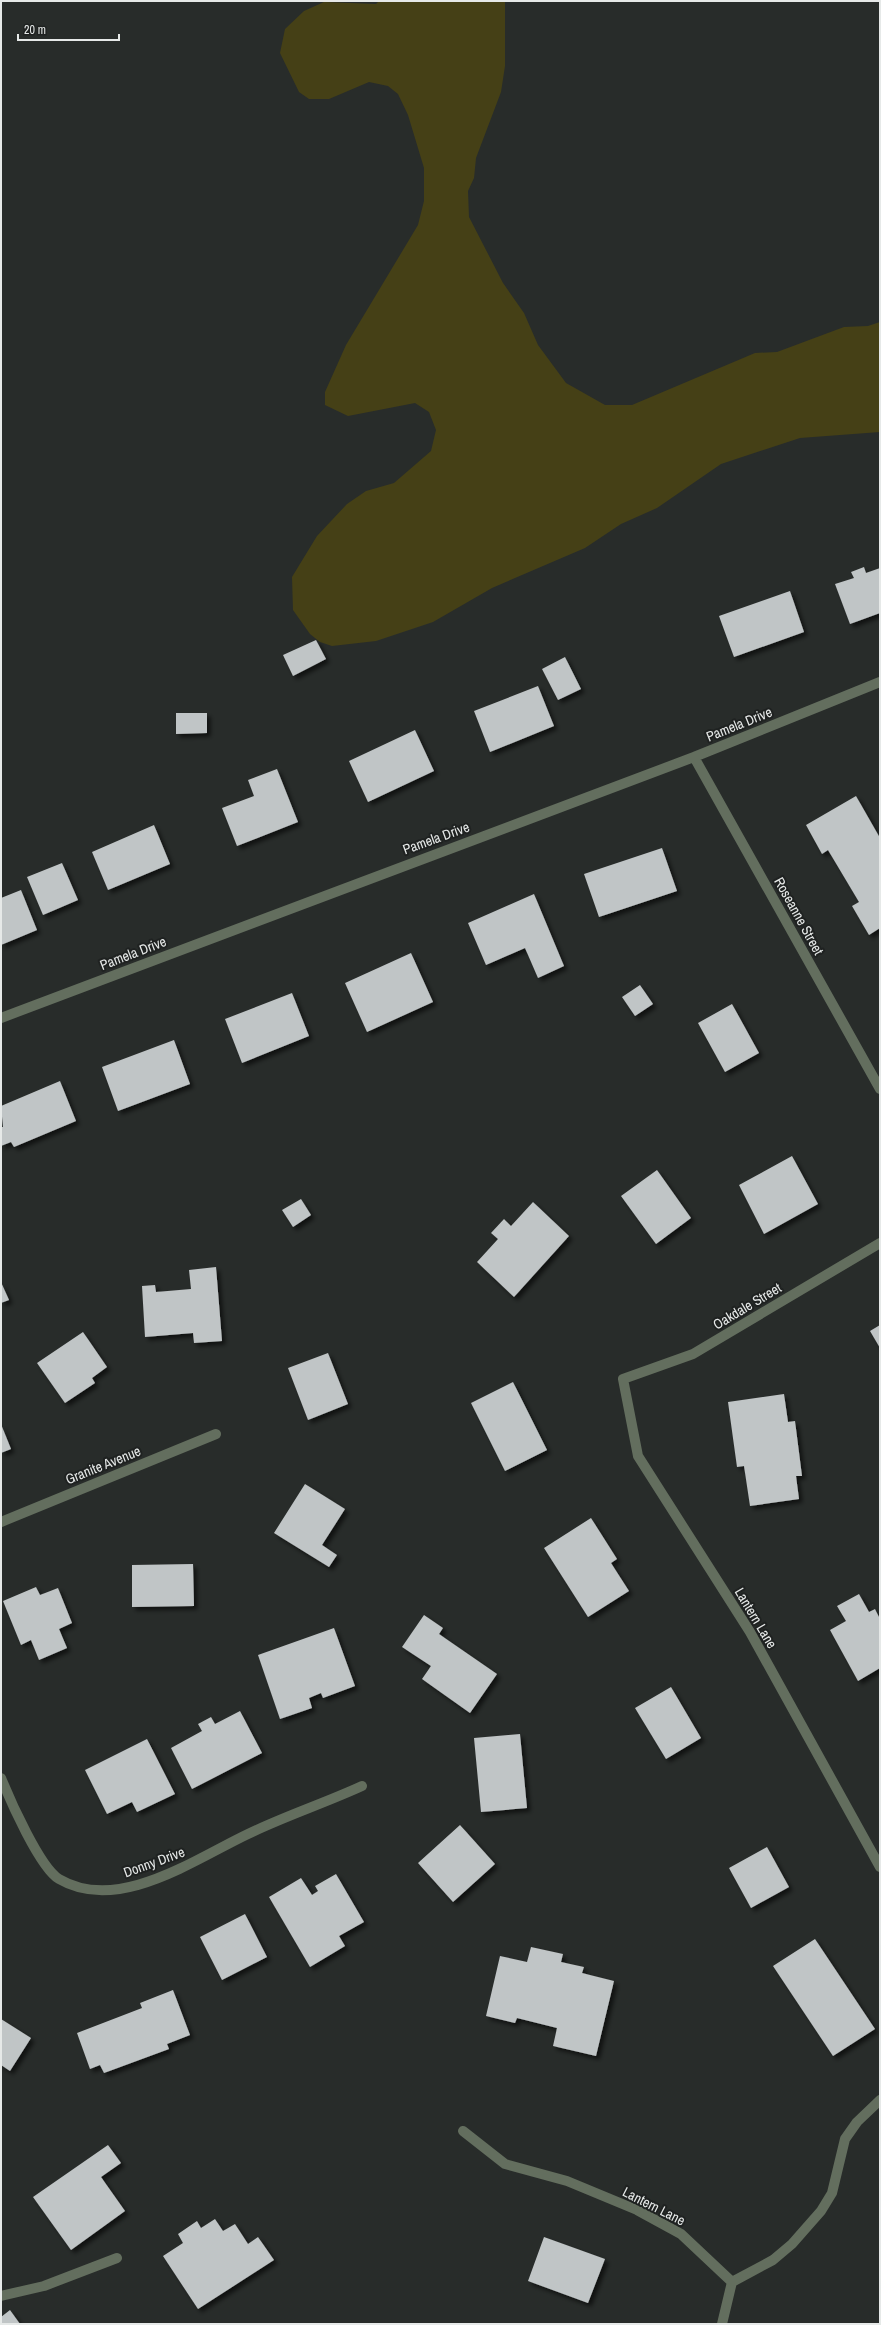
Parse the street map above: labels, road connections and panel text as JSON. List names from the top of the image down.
{
  "streets": {
    "street": [
      "Pamela Drive",
      "Roseanne Street",
      "Oakdale Street",
      "Granite Avenue",
      "Lantern Lane",
      "Donny Drive"
    ]
  },
  "crossings": [
    ["Pamela Drive", "Roseanne Street"],
    ["Oakdale Street", "Lantern Lane"]
  ],
  "scale_bar": "20 m"
}
